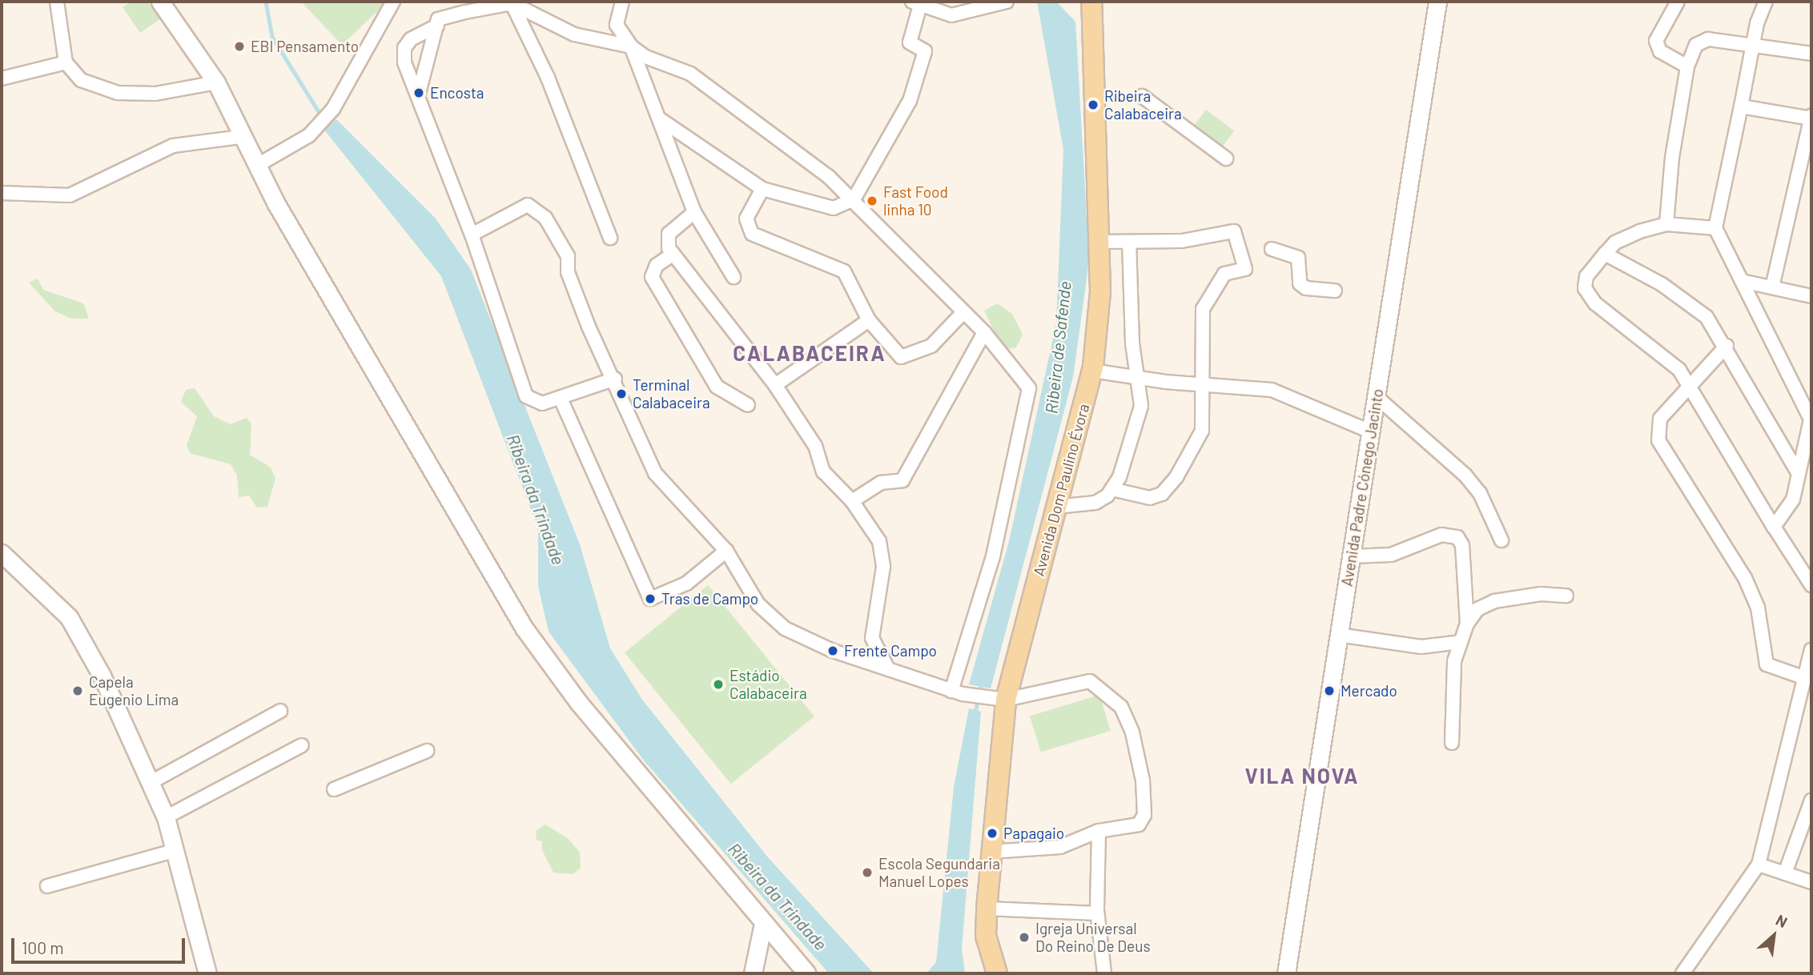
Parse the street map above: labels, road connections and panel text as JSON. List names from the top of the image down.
{
  "streets": {
    "main road": ["Avenida Dom Paulino Évora"],
    "street": ["Avenida Padre Cónego Jacinto"]
  },
  "districts": ["CALABACEIRA", "VILA NOVA"],
  "water": ["Ribeira de Safende", "Ribeira da Trindade"],
  "places": [
    "EBI Pensamento",
    "Encosta",
    "Ribeira Calabaceira",
    "Fast Food linha 10",
    "Terminal Calabaceira",
    "Tras de Campo",
    "Frente Campo",
    "Estádio Calabaceira",
    "Capela Eugenio Lima",
    "Mercado",
    "Papagaio",
    "Escola Segundaria Manuel Lopes",
    "Igreja Universal Do Reino De Deus"
  ],
  "scale_bar": "100 m",
  "north": "top right"
}
